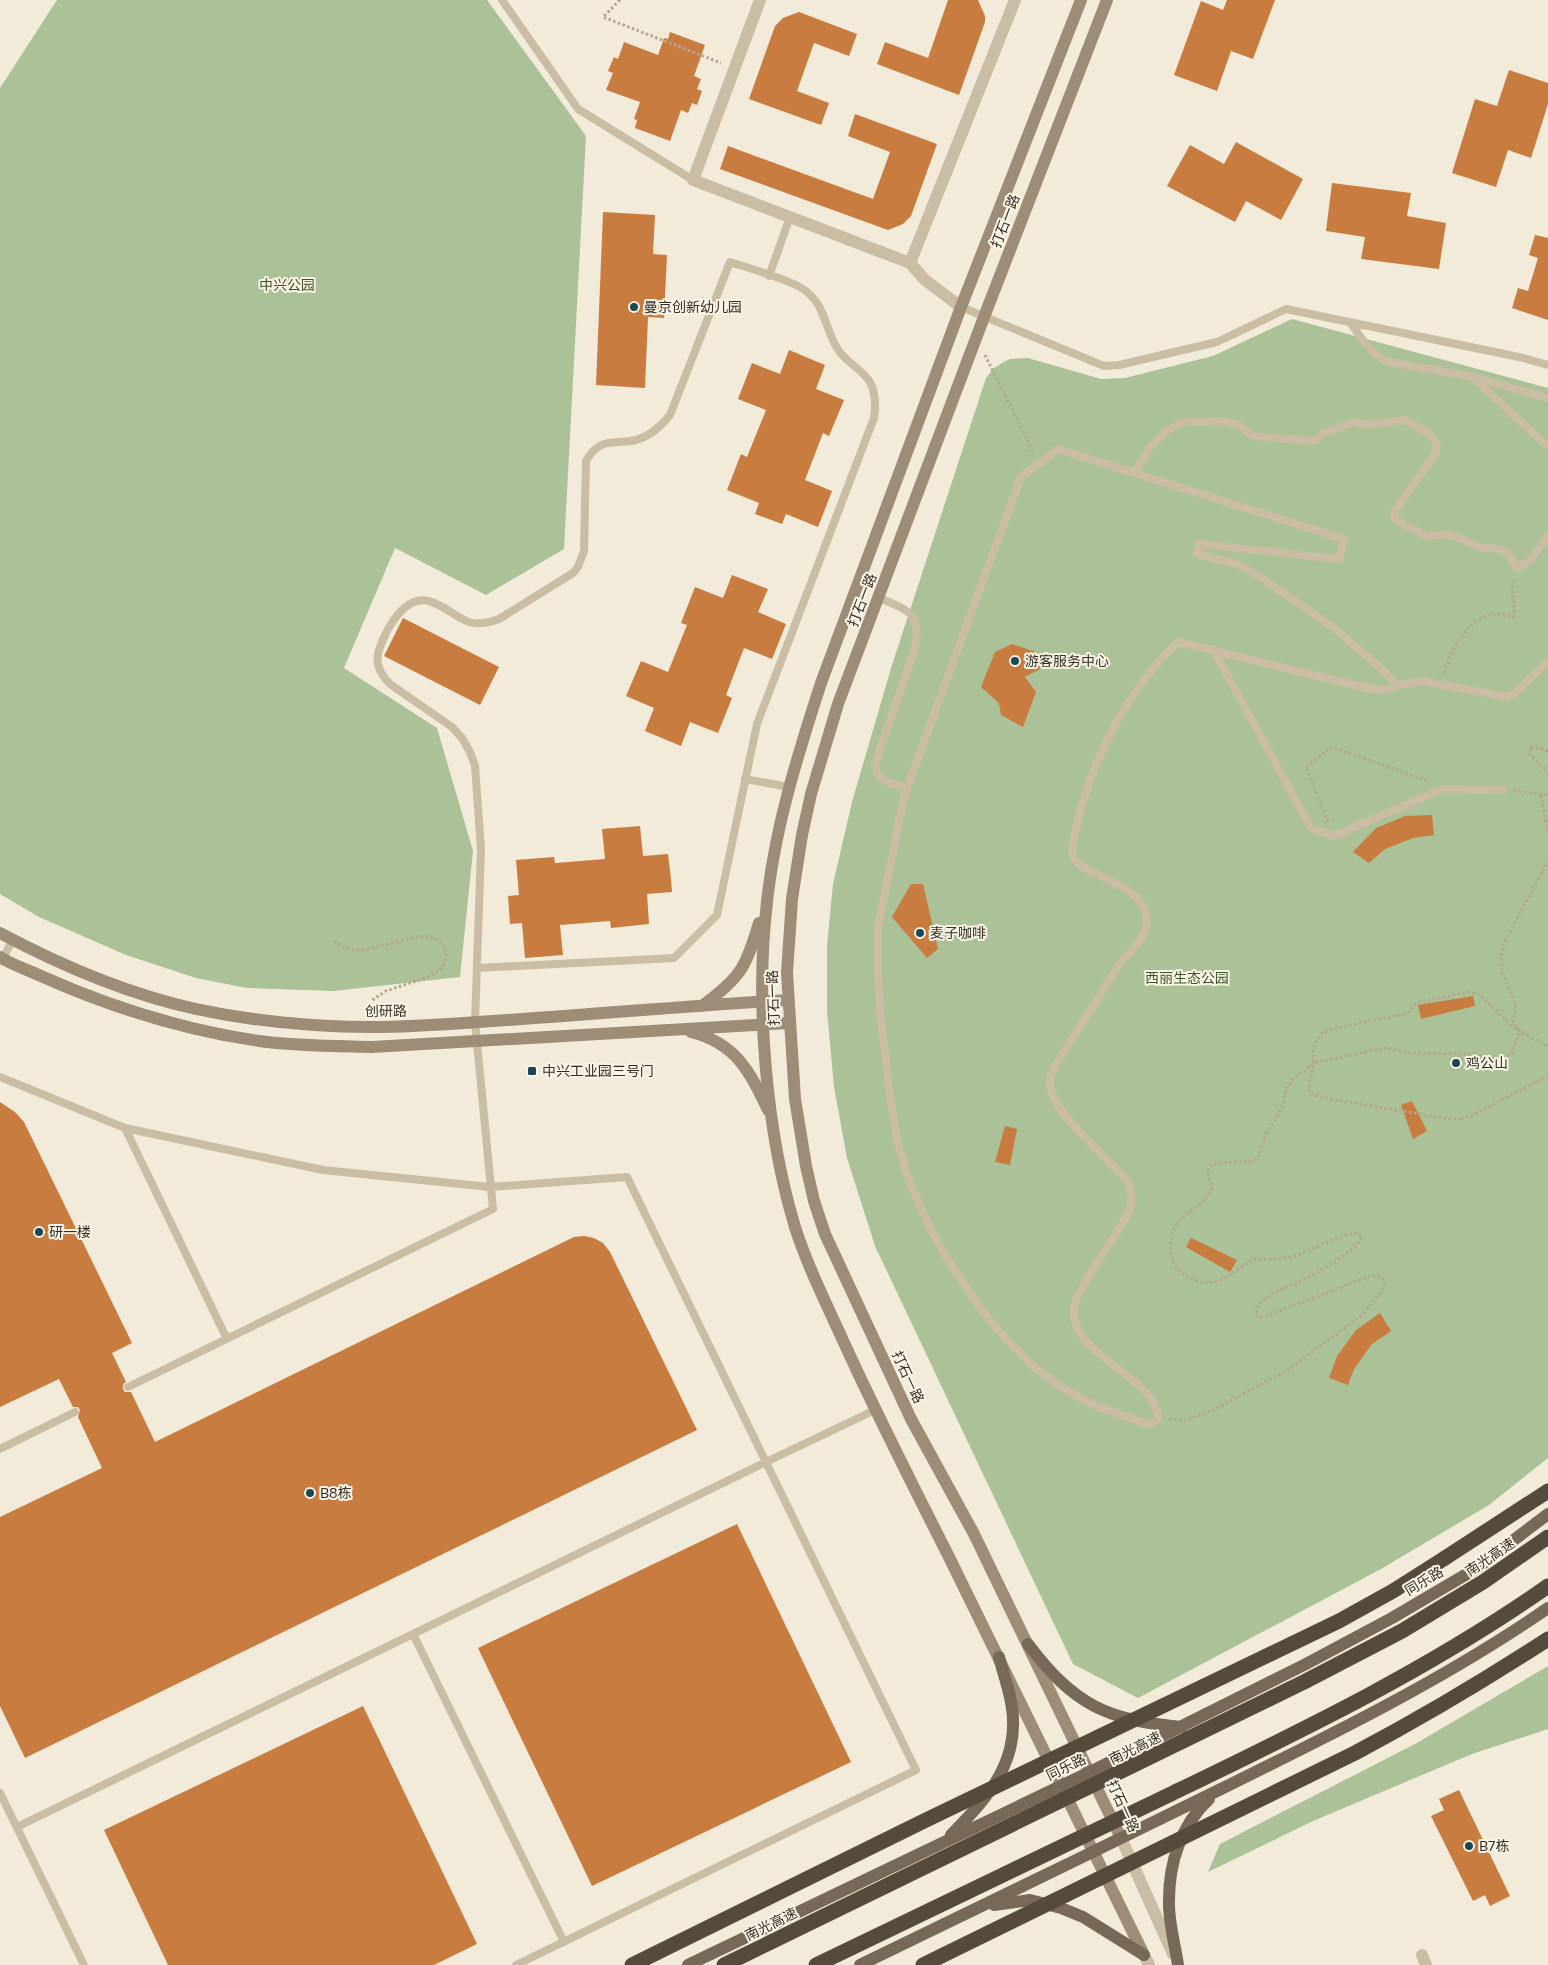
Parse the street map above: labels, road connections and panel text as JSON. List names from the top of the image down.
{
  "streets": {
    "highway": ["南光高速"],
    "main road": ["打石一路", "创研路", "同乐路"]
  },
  "crossings": [
    ["打石一路", "创研路"],
    ["打石一路", "同乐路"]
  ],
  "parks": ["中兴公园", "西丽生态公园"],
  "places": {
    "other": [
      "曼京创新幼儿园",
      "游客服务中心",
      "麦子咖啡",
      "鸡公山",
      "研一楼",
      "B8栋",
      "B7栋"
    ],
    "transit": ["中兴工业园三号门"]
  }
}
